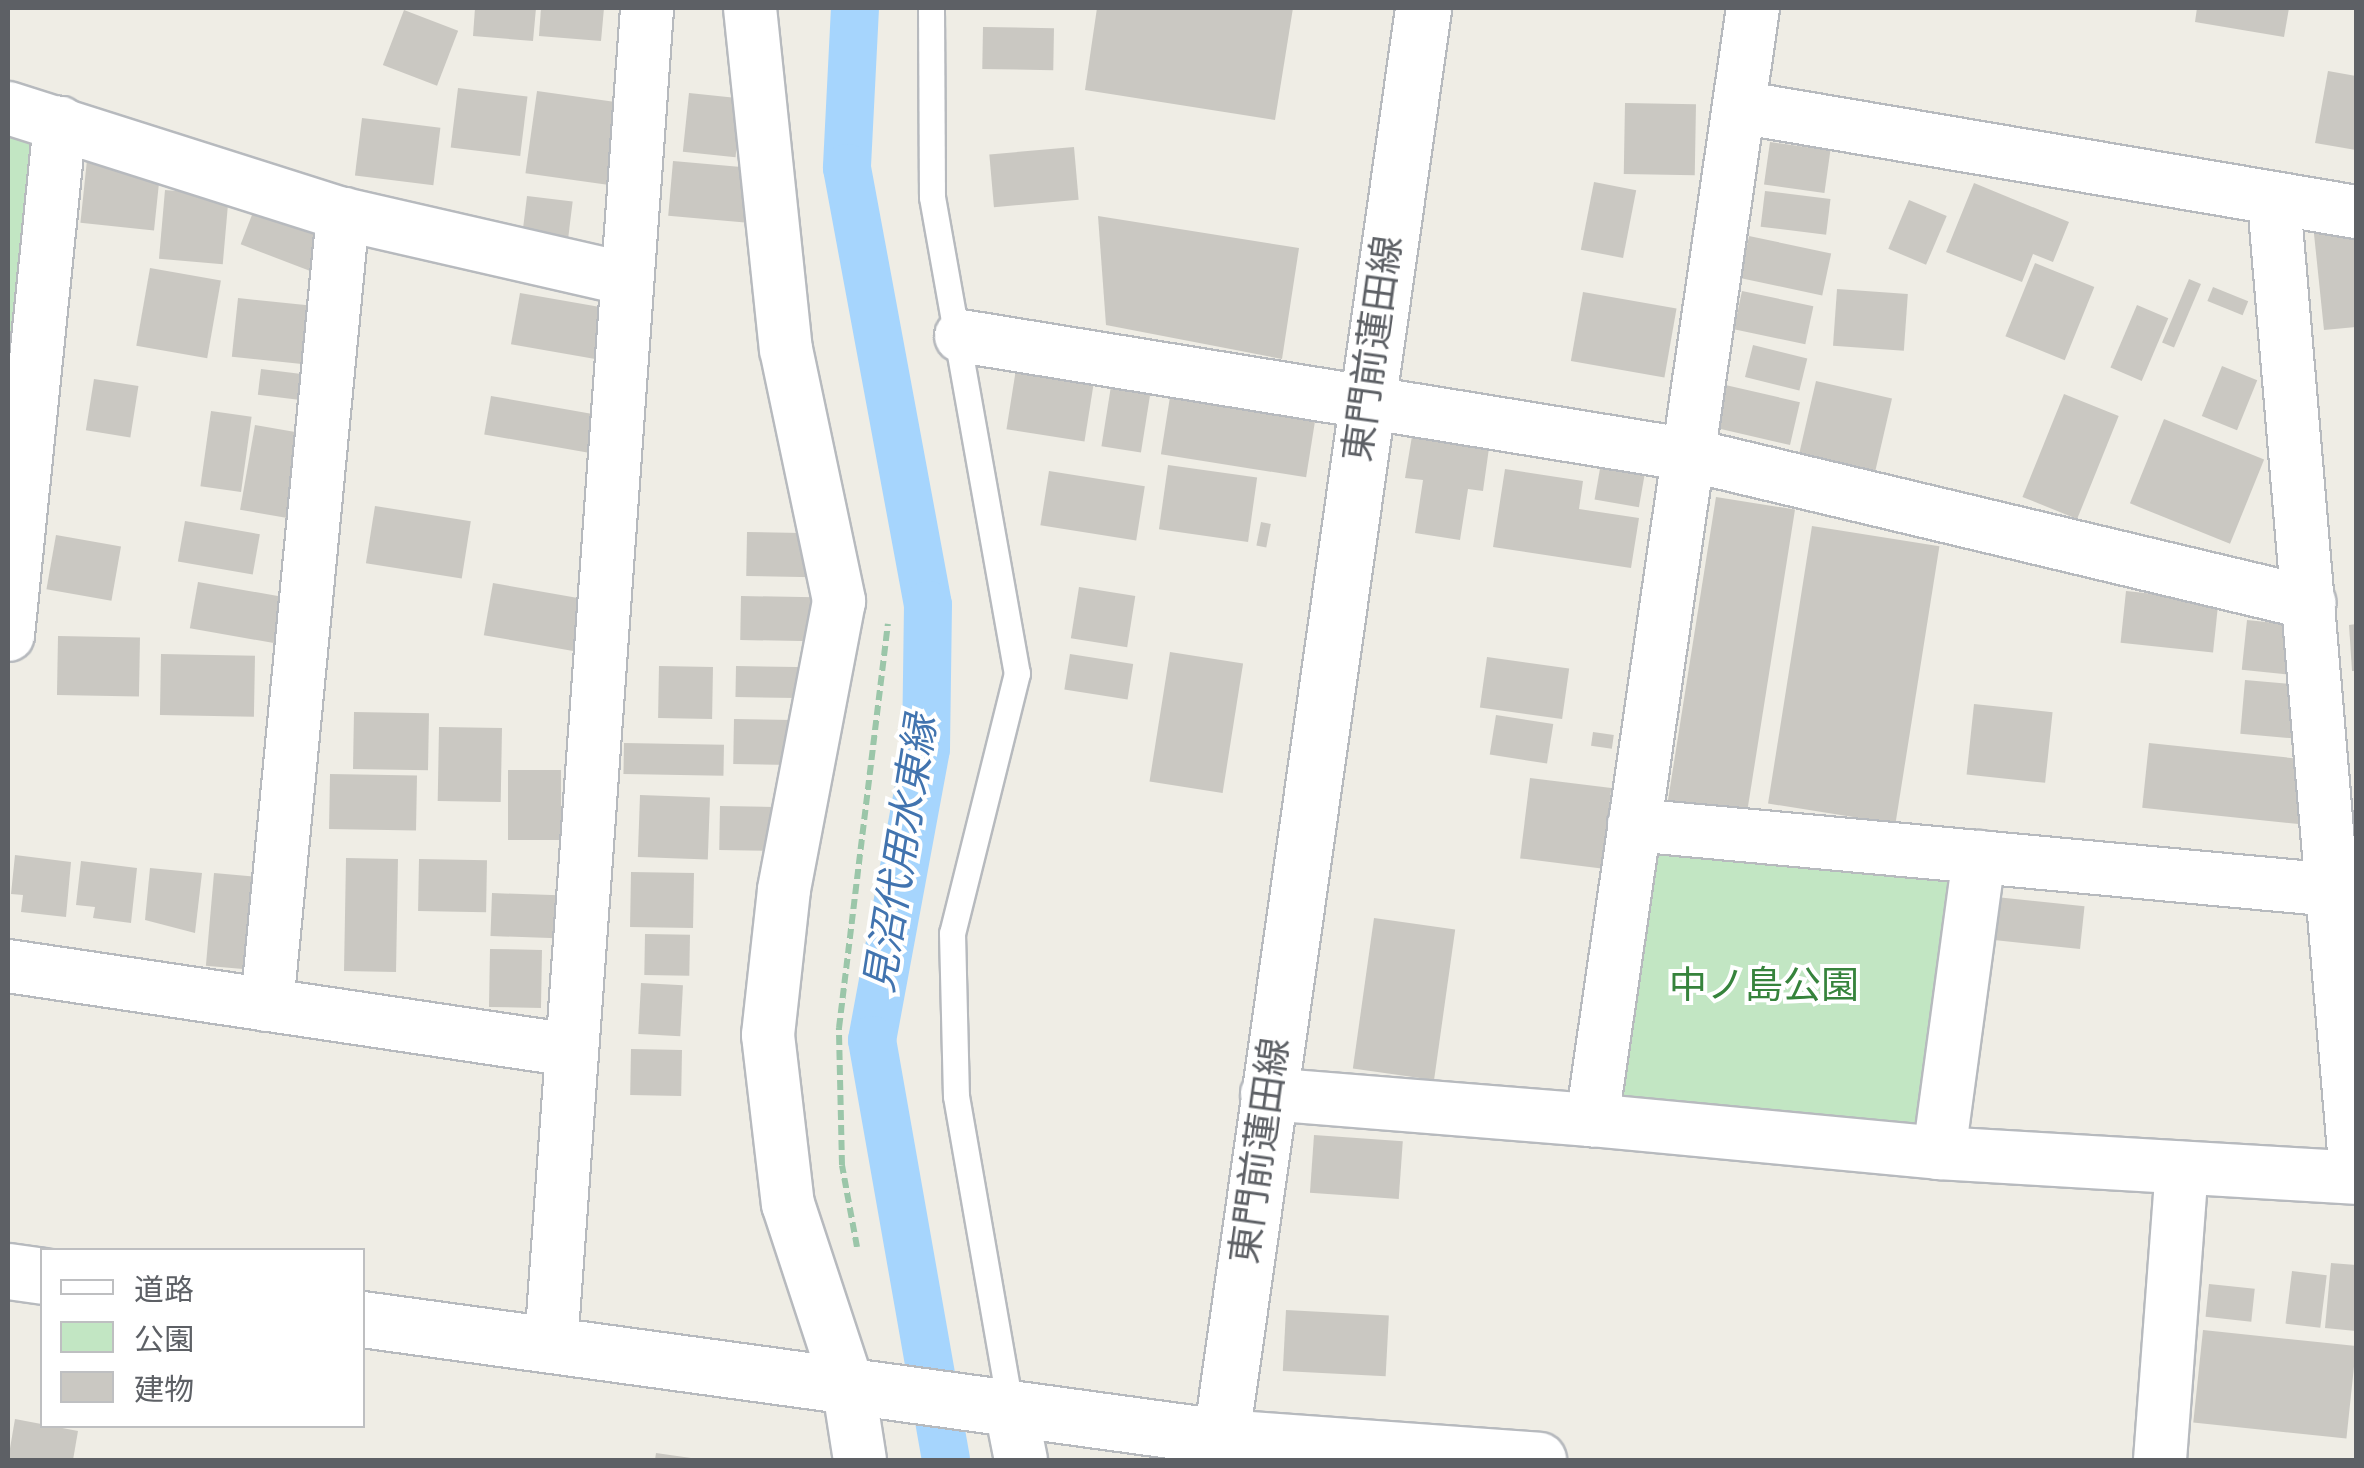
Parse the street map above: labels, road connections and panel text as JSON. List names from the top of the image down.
{
  "streets": {
    "main road": ["東門前蓮田線"]
  },
  "water": ["見沼代用水東縁"],
  "parks": ["中ノ島公園"],
  "legend": ["道路", "公園", "建物"]
}
